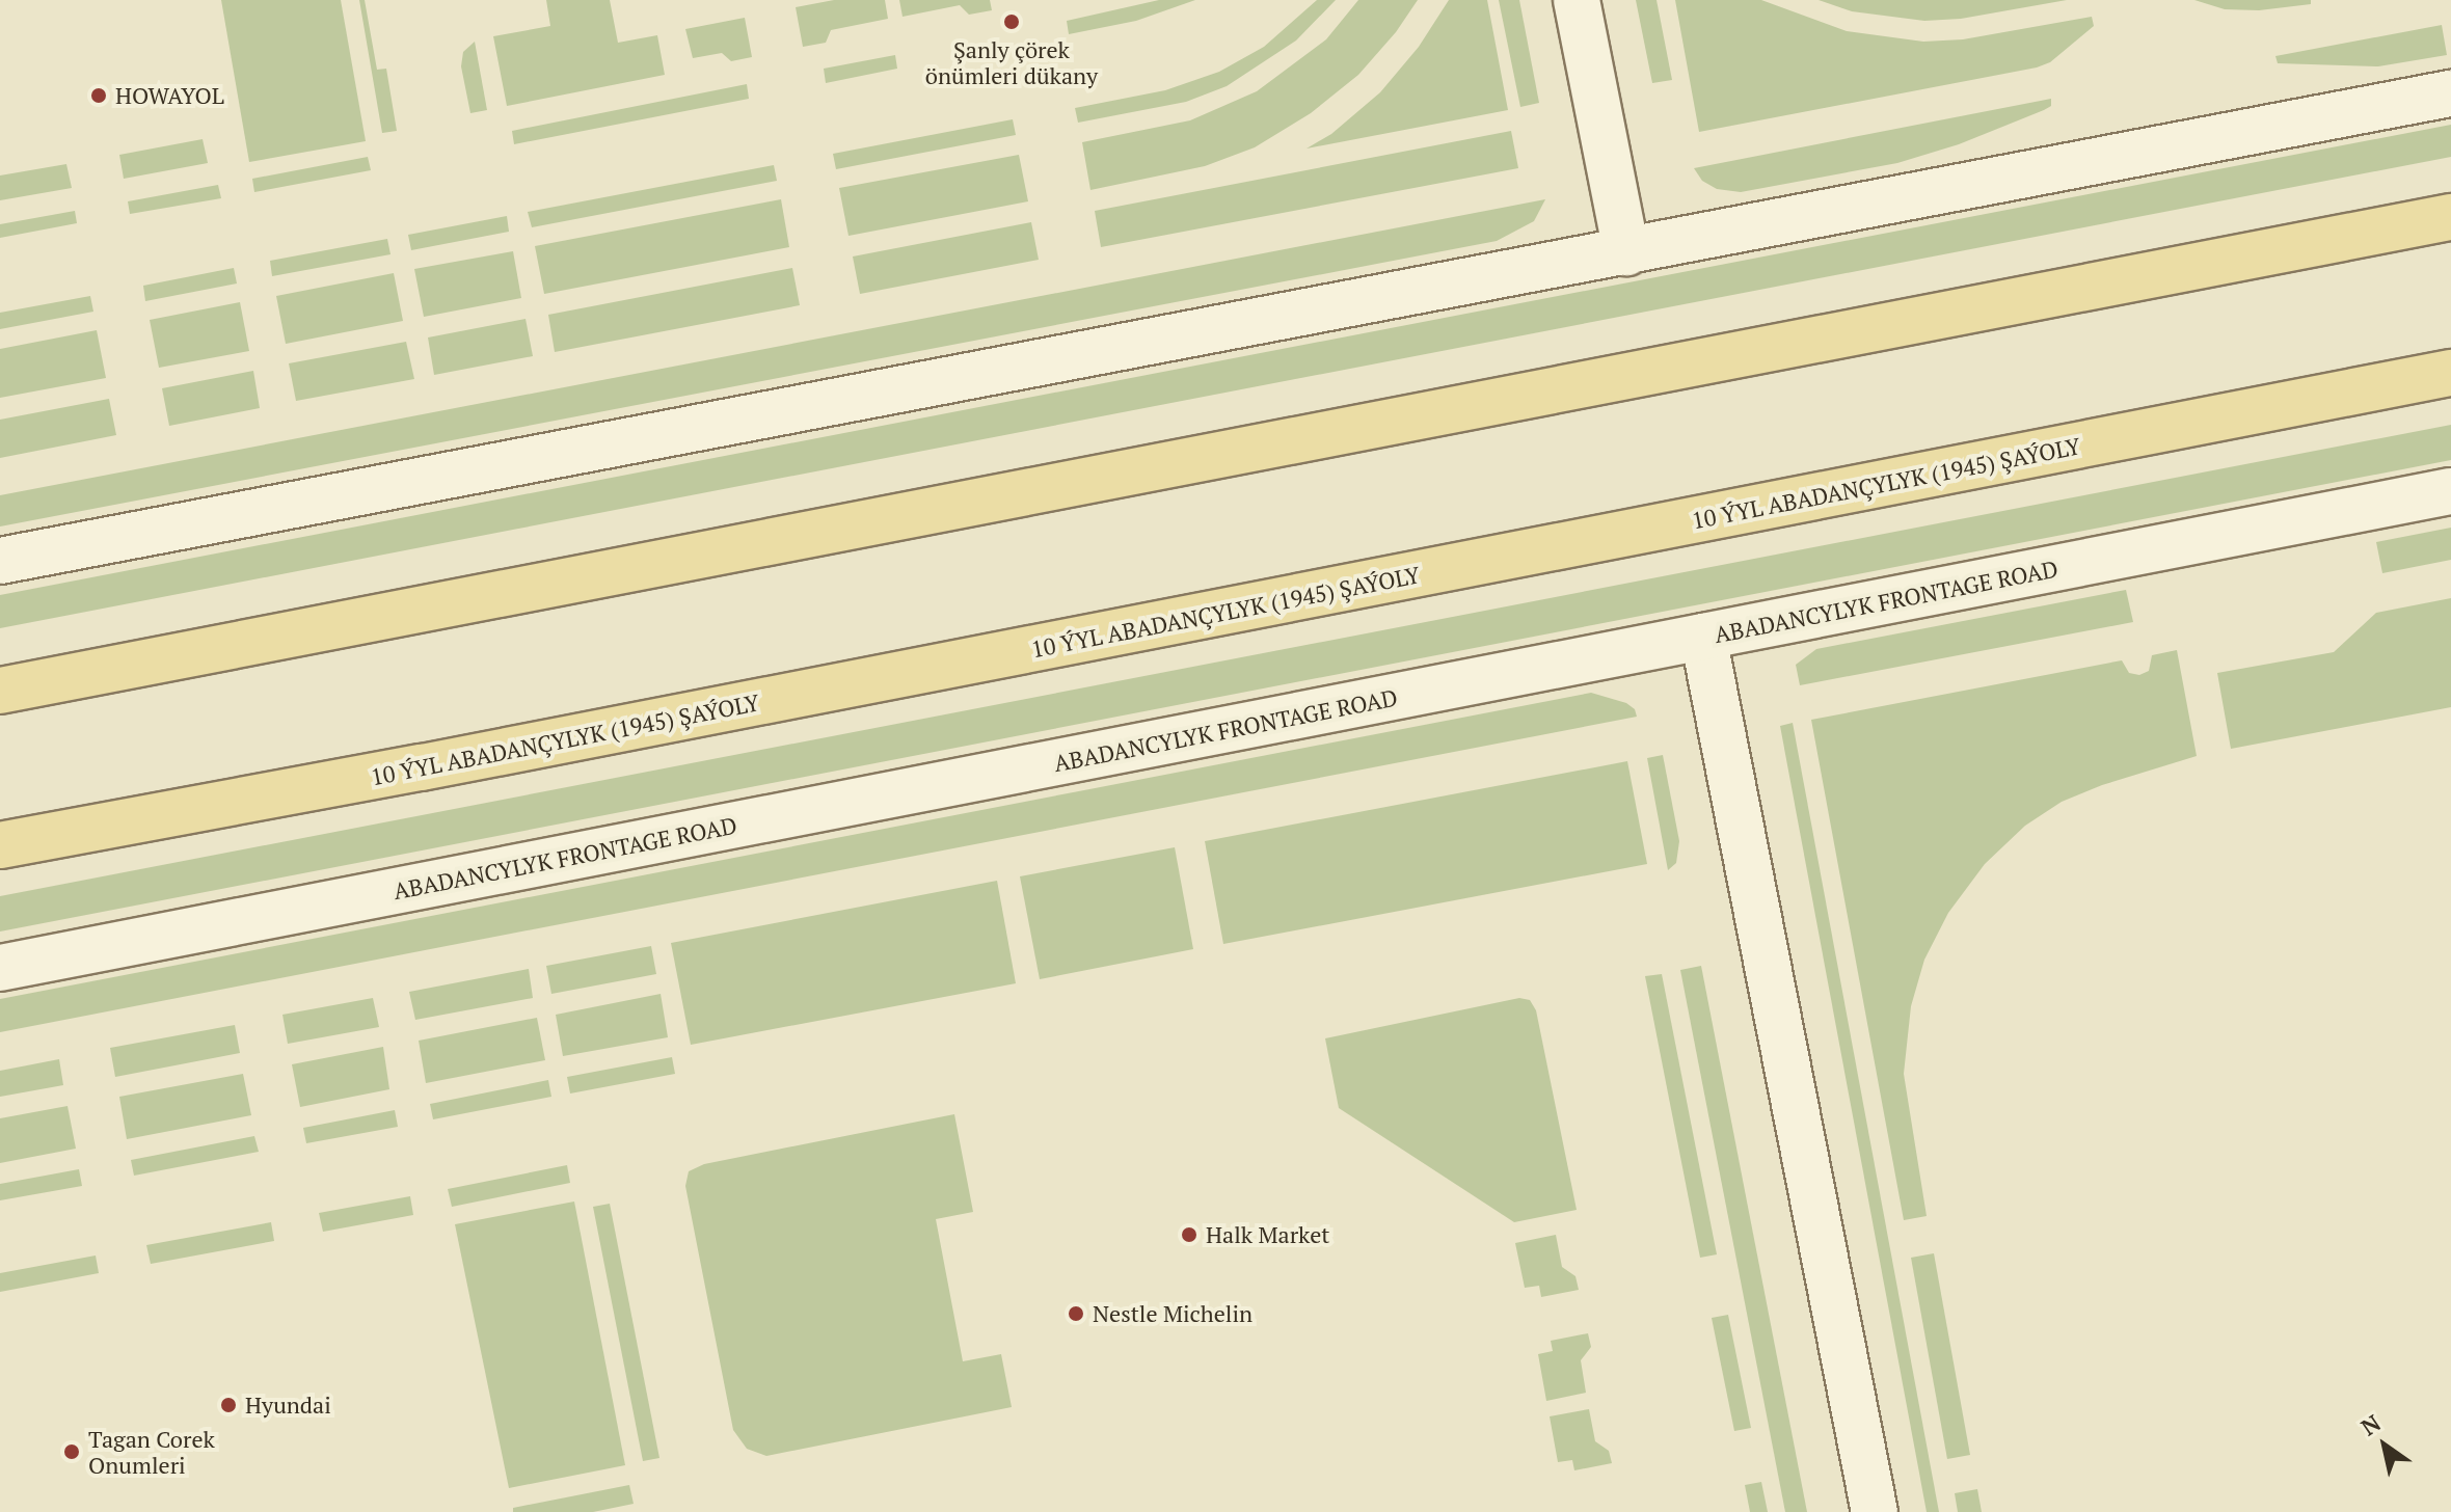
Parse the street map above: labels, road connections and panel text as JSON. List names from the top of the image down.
{
  "streets": {
    "main road": ["10 ÝYL ABADANÇYLYK (1945) ŞAÝOLY"],
    "street": ["ABADANCYLYK FRONTAGE ROAD"]
  },
  "places": [
    "Şanly çörek önümleri dükany",
    "HOWAYOL",
    "Halk Market",
    "Nestle Michelin",
    "Hyundai",
    "Tagan Corek Onumleri"
  ],
  "north": "top left"
}
